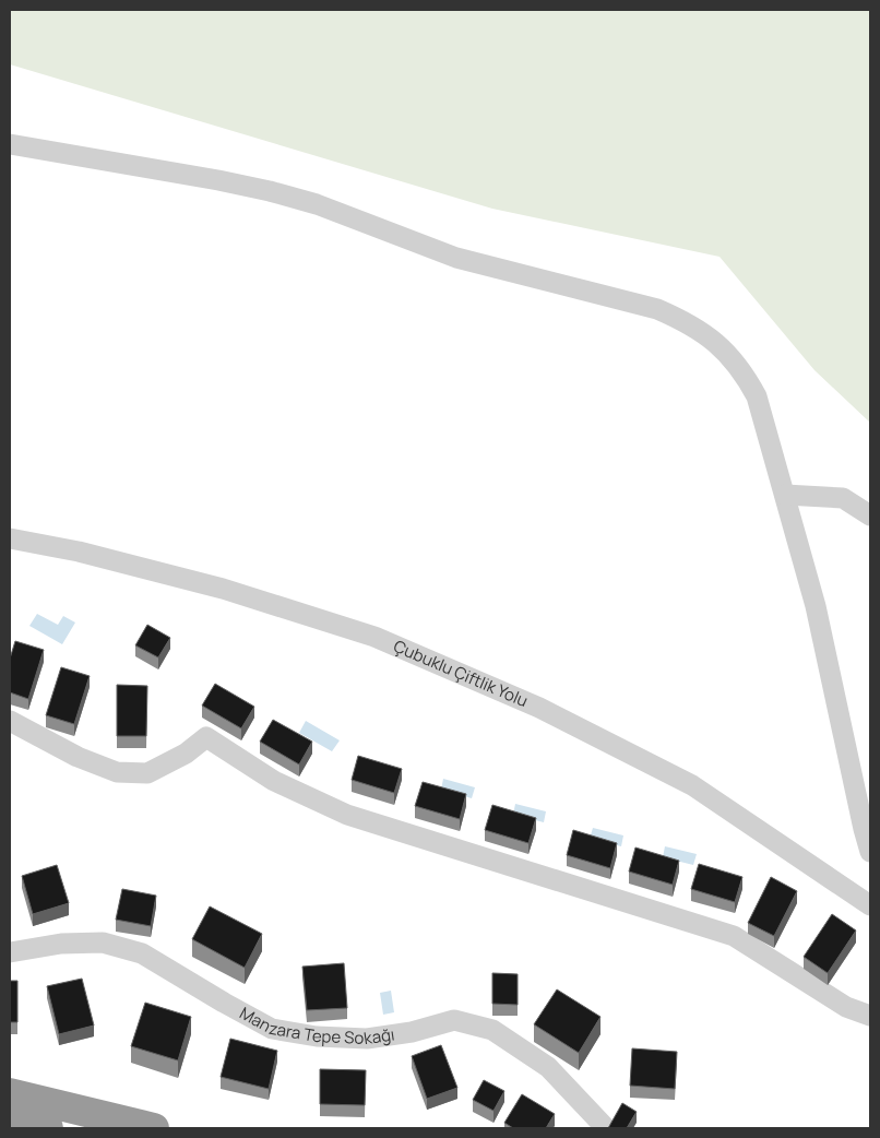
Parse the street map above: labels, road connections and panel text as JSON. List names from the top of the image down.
{
  "streets": {
    "street": ["Çubuklu Çiftlik Yolu", "Manzara Tepe Sokağı"]
  }
}
